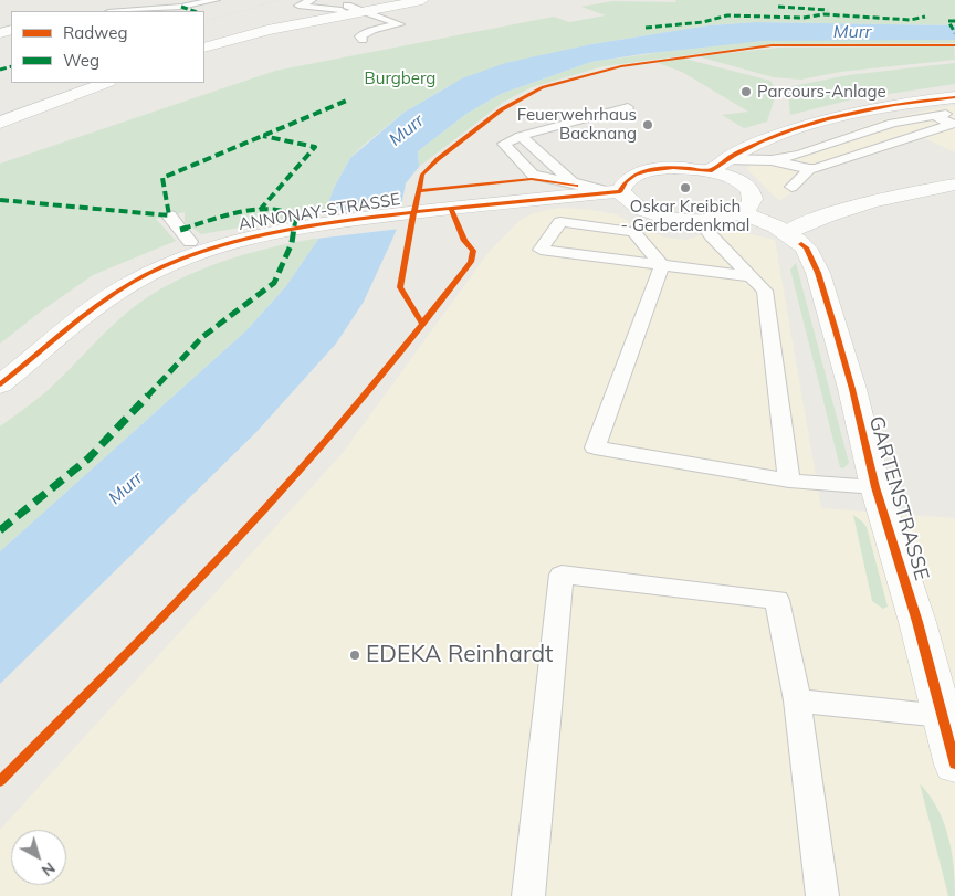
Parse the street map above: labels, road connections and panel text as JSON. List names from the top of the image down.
{
  "streets": {
    "street": ["ANNONAY-STRASSE", "GARTENSTRASSE"]
  },
  "water": ["Murr"],
  "parks": ["Burgberg"],
  "places": [
    "Parcours-Anlage",
    "Feuerwehrhaus Backnang",
    "Oskar Kreibich - Gerberdenkmal",
    "EDEKA Reinhardt"
  ],
  "legend": ["Radweg", "Weg"],
  "north": "bottom right"
}
